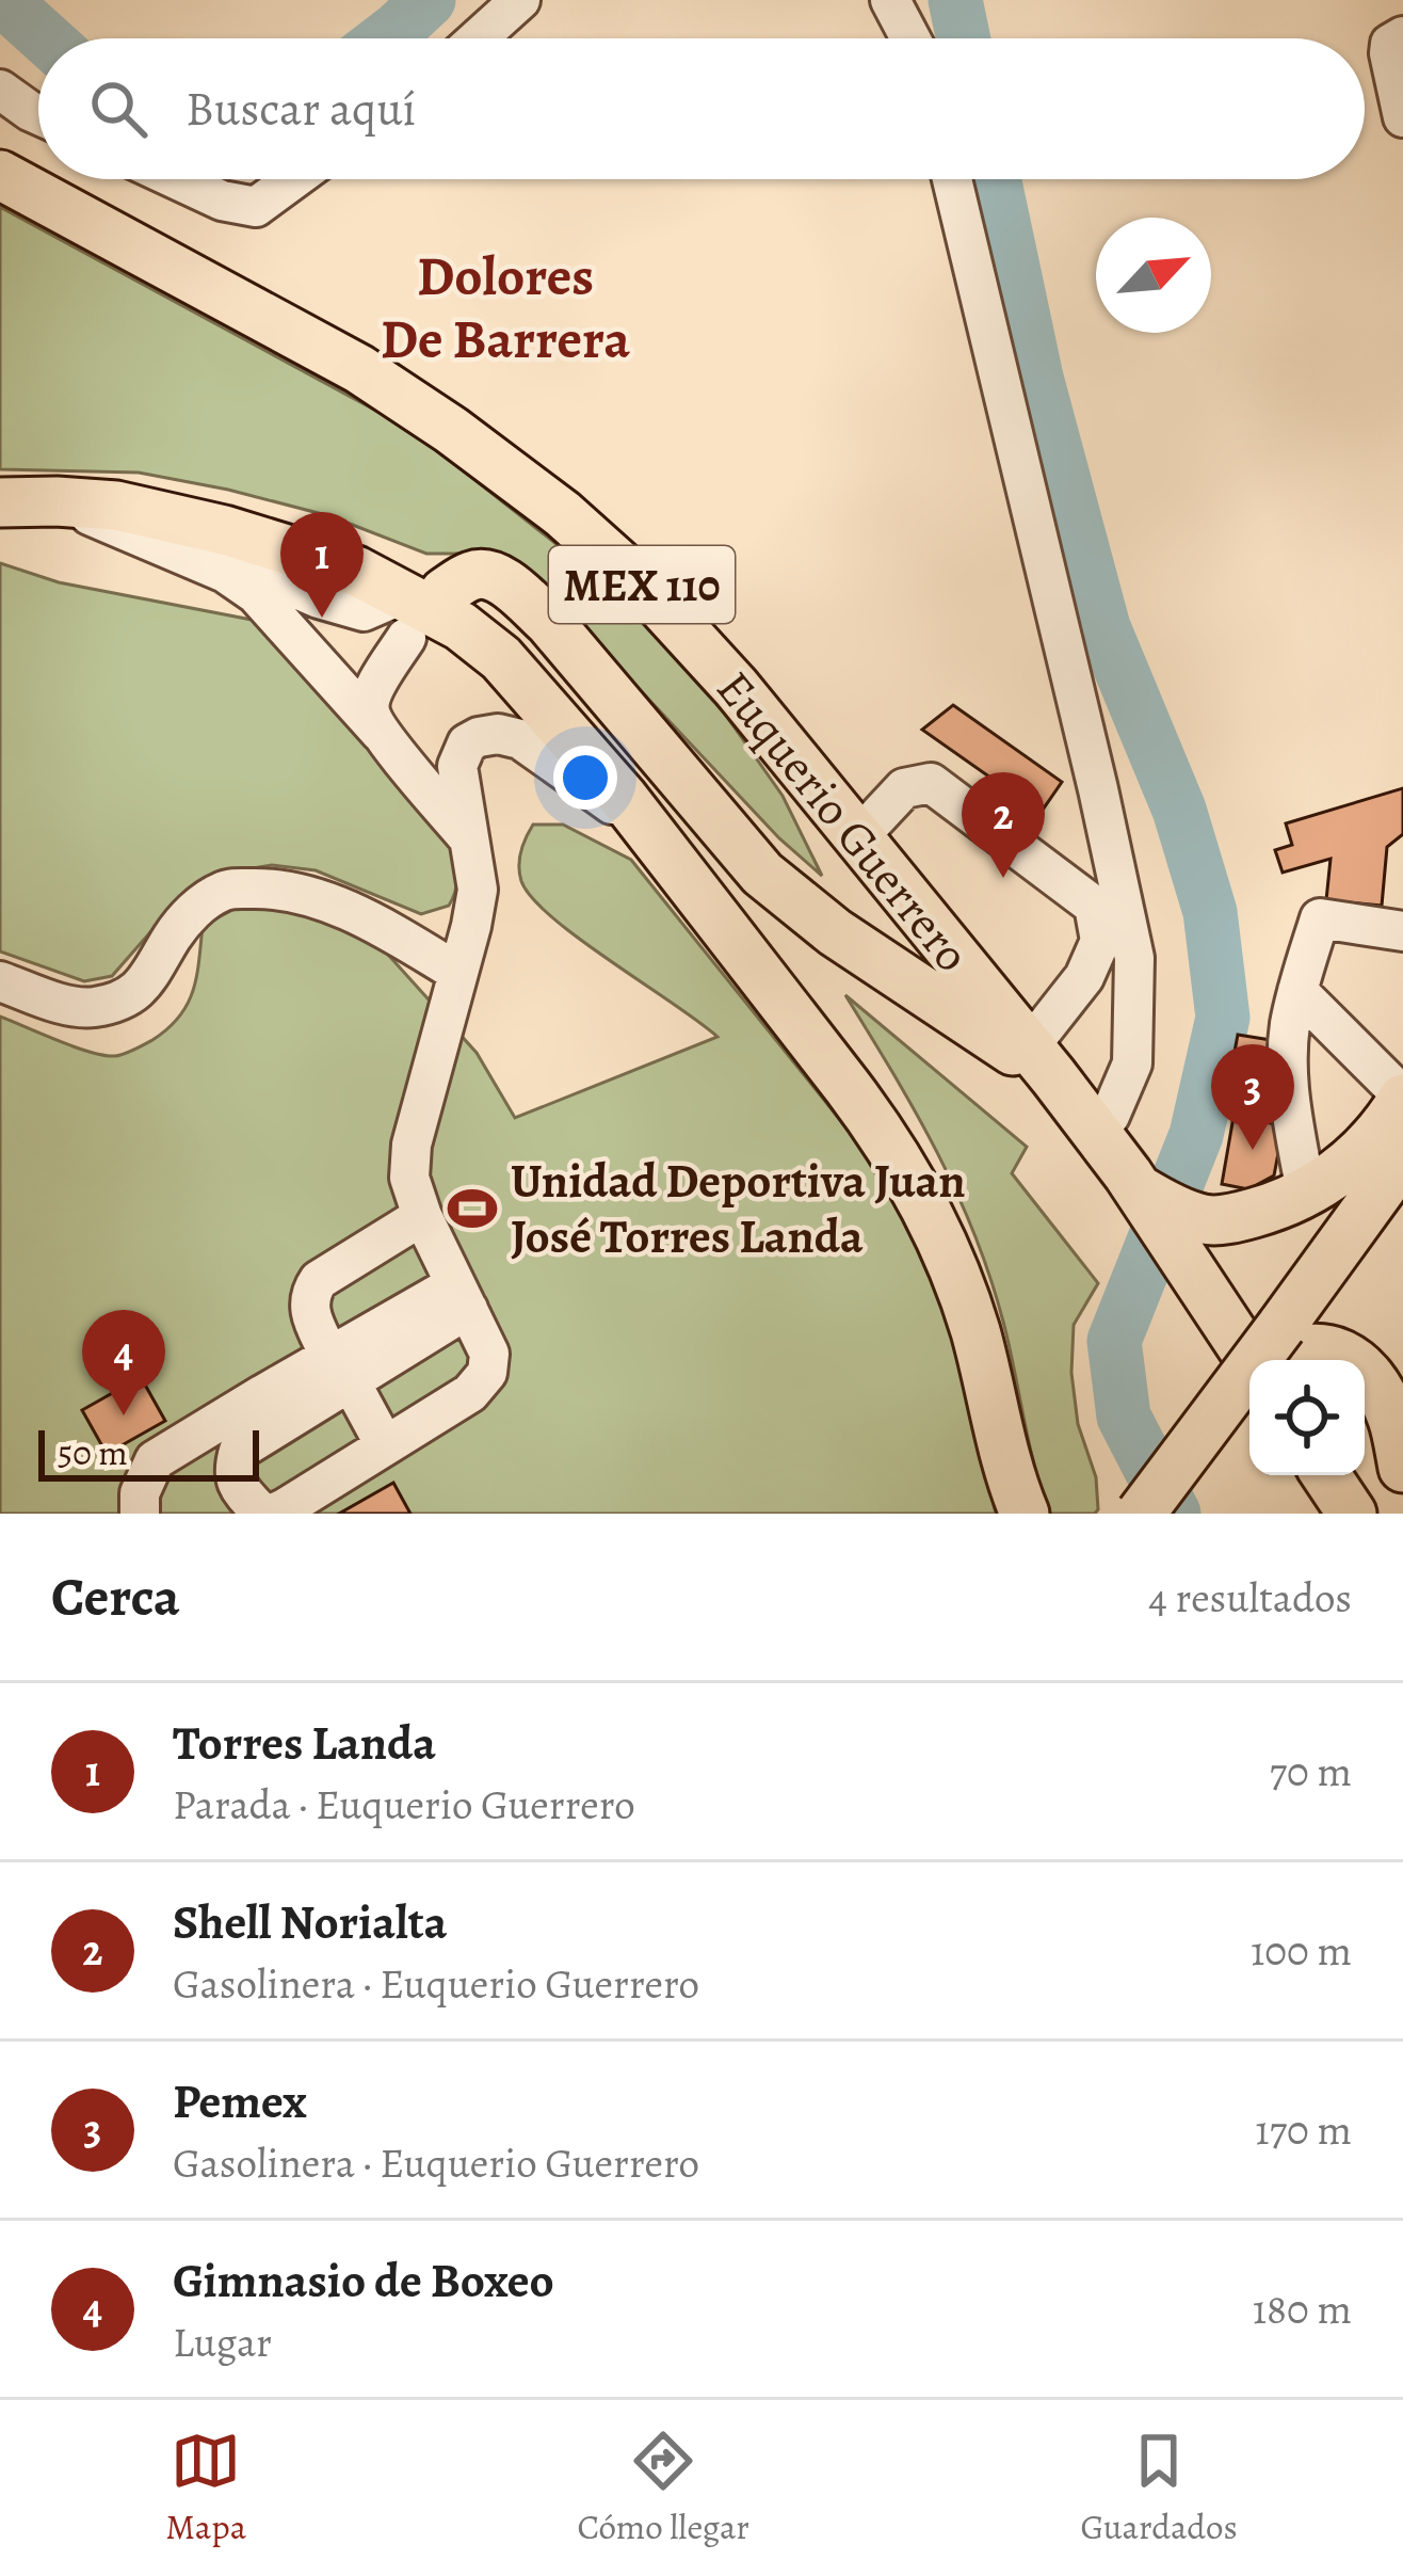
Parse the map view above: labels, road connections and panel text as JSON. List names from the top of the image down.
{
  "streets": {
    "main road": ["MEX 110", "Euquerio Guerrero"]
  },
  "districts": ["Dolores De Barrera"],
  "places": {
    "sports": ["Unidad Deportiva Juan José Torres Landa"]
  },
  "scale_bar": "50 m",
  "north": "top right",
  "page": {
    "search": "Buscar aquí",
    "pins": [
      "1",
      "2",
      "3",
      "4"
    ],
    "scale": "50 m",
    "heading": ["Cerca", "4 resultados"],
    "list": [
      {
        "mark": "1",
        "name": "Torres Landa",
        "note": "Parada · Euquerio Guerrero",
        "value": "70 m"
      },
      {
        "mark": "2",
        "name": "Shell Norialta",
        "note": "Gasolinera · Euquerio Guerrero",
        "value": "100 m"
      },
      {
        "mark": "3",
        "name": "Pemex",
        "note": "Gasolinera · Euquerio Guerrero",
        "value": "170 m"
      },
      {
        "mark": "4",
        "name": "Gimnasio de Boxeo",
        "note": "Lugar",
        "value": "180 m"
      }
    ],
    "nav": ["Mapa", "Cómo llegar", "Guardados"]
  }
}
